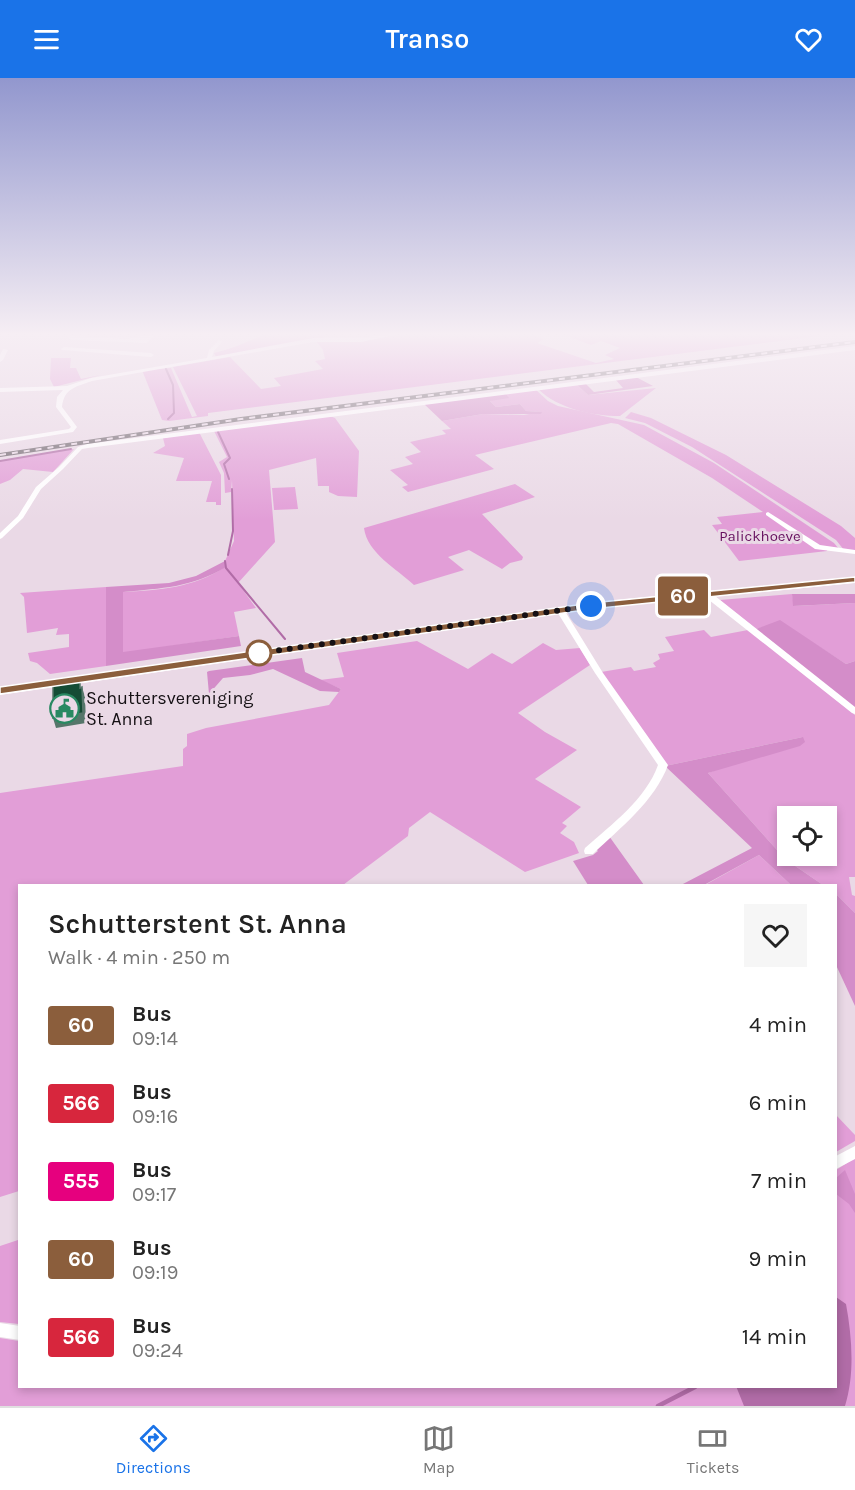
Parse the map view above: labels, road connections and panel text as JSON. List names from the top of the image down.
{
  "parks": ["Palickhoeve"],
  "places": {
    "public building": ["Schuttersvereniging St. Anna"]
  },
  "lines": ["bus line 60"],
  "page": {
    "header": "Transo",
    "on_map": "60",
    "heading": ["Schutterstent St. Anna", "Walk · 4 min · 250 m"],
    "list": [
      {
        "mark": "60",
        "name": "Bus",
        "note": "09:14",
        "value": "4 min"
      },
      {
        "mark": "566",
        "name": "Bus",
        "note": "09:16",
        "value": "6 min"
      },
      {
        "mark": "555",
        "name": "Bus",
        "note": "09:17",
        "value": "7 min"
      },
      {
        "mark": "60",
        "name": "Bus",
        "note": "09:19",
        "value": "9 min"
      },
      {
        "mark": "566",
        "name": "Bus",
        "note": "09:24",
        "value": "14 min"
      }
    ],
    "tabs": ["Directions", "Map", "Tickets"]
  }
}
